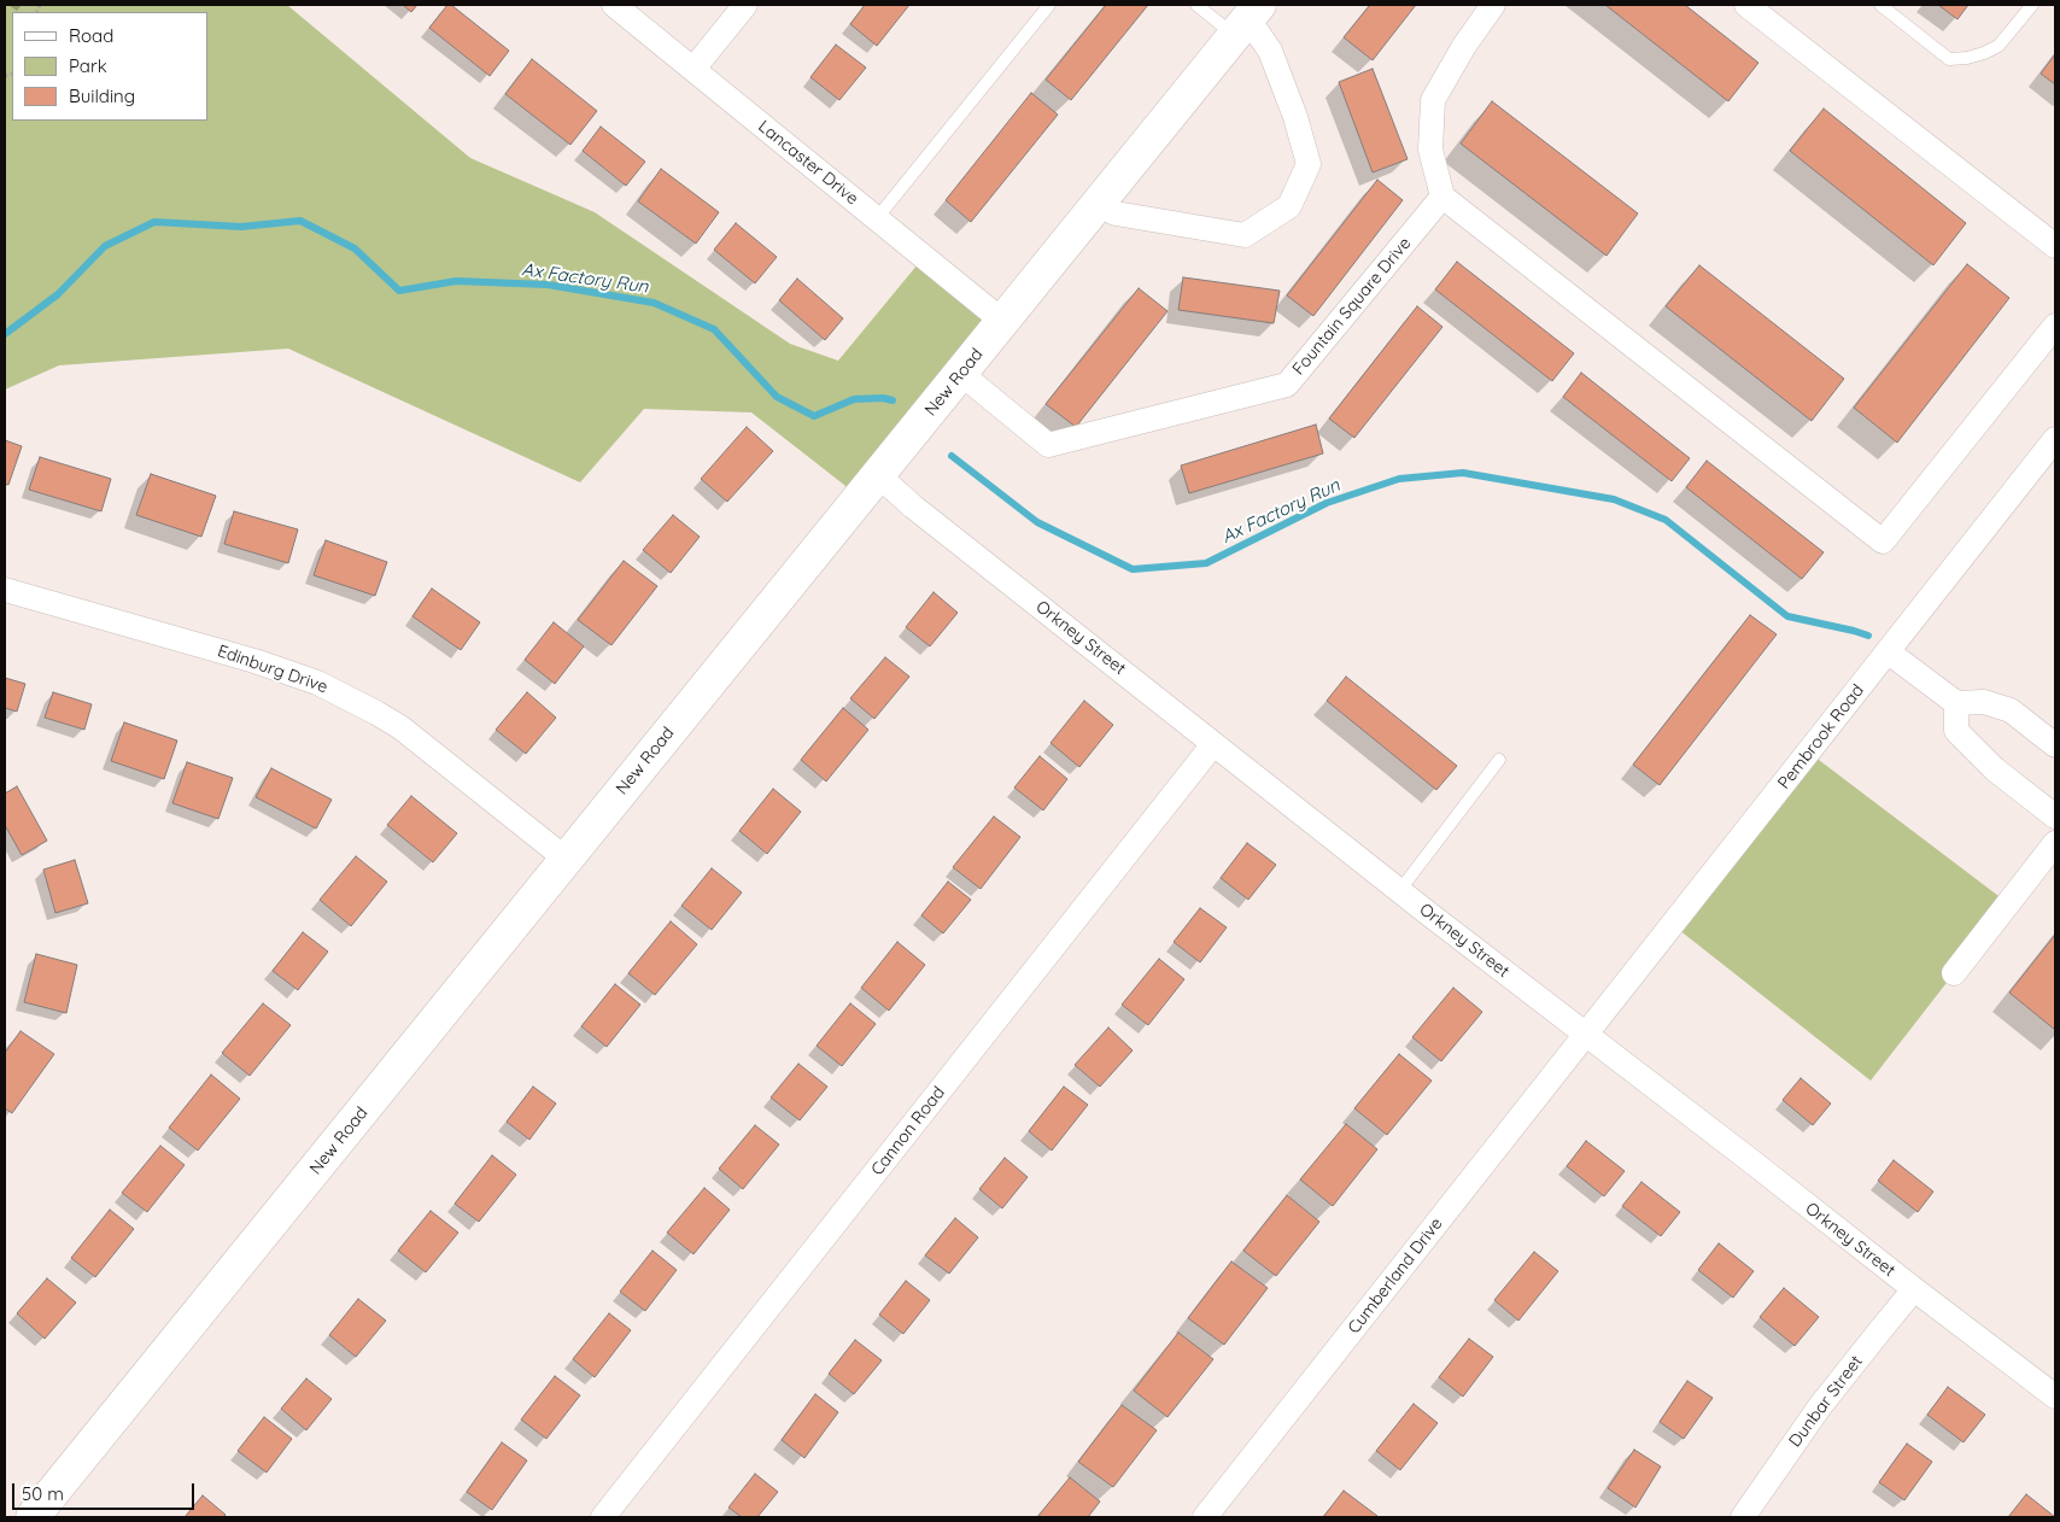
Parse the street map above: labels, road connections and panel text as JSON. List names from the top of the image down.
{
  "streets": {
    "street": [
      "Lancaster Drive",
      "Fountain Square Drive",
      "New Road",
      "Orkney Street",
      "Edinburg Drive",
      "Pembrook Road",
      "Cannon Road",
      "Cumberland Drive",
      "Dunbar Street"
    ]
  },
  "crossings": [
    ["Lancaster Drive", "New Road"],
    ["Fountain Square Drive", "New Road"],
    ["New Road", "Orkney Street"],
    ["New Road", "Edinburg Drive"],
    ["Orkney Street", "Pembrook Road"],
    ["Orkney Street", "Cannon Road"],
    ["Orkney Street", "Cumberland Drive"],
    ["Orkney Street", "Dunbar Street"],
    ["Pembrook Road", "Cumberland Drive"]
  ],
  "water": ["Ax Factory Run"],
  "legend": ["Road", "Park", "Building"],
  "scale_bar": "50 m"
}
